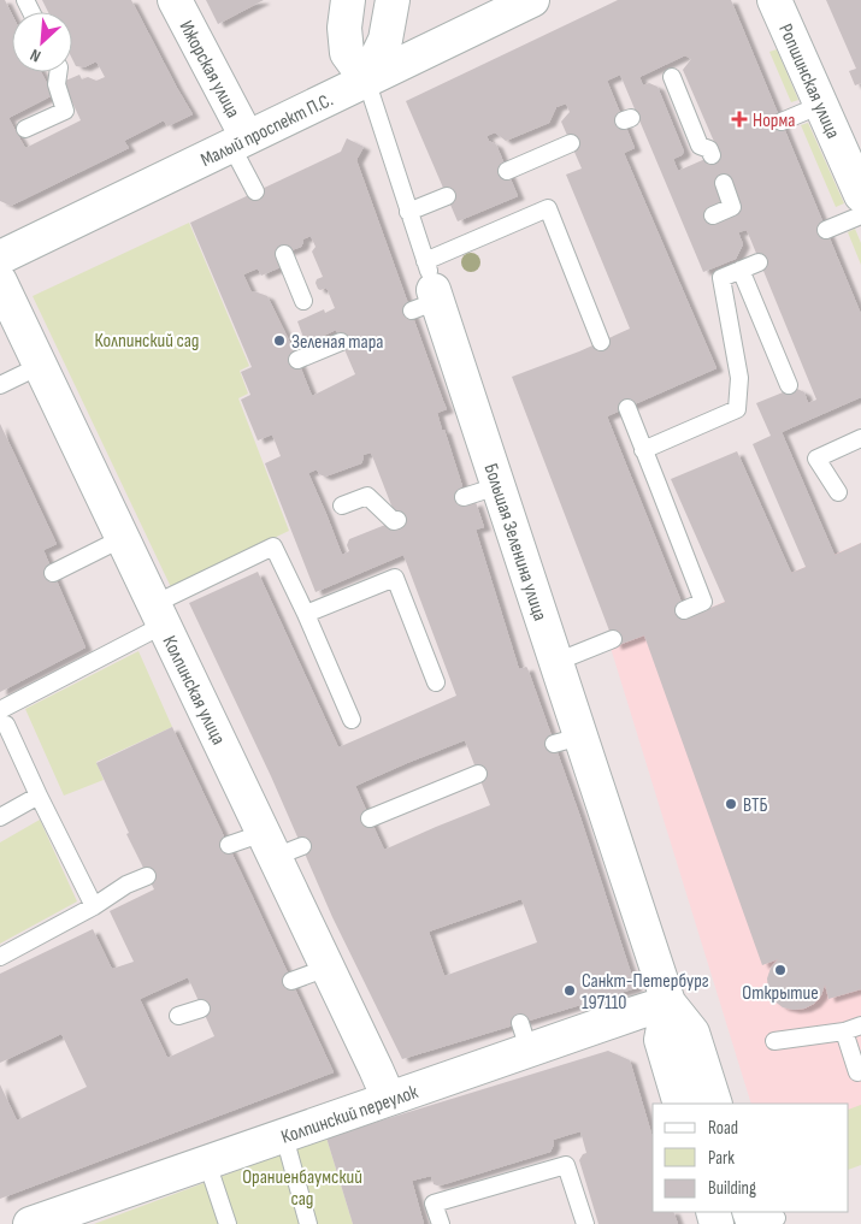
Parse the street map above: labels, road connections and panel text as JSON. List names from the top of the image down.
{
  "streets": {
    "street": [
      "Ижорская улица",
      "Ропшинская улица",
      "Малый проспект П.С.",
      "Большая Зеленина улица",
      "Колпинская улица",
      "Колпинский переулок"
    ]
  },
  "crossings": [
    ["Ижорская улица", "Малый проспект П.С."],
    ["Малый проспект П.С.", "Большая Зеленина улица"],
    ["Большая Зеленина улица", "Колпинский переулок"],
    ["Колпинская улица", "Колпинский переулок"]
  ],
  "parks": ["Колпинский сад", "Ораниенбаумский сад"],
  "places": {
    "health": ["Норма"],
    "other": [
      "Зеленая тара",
      "ВТБ",
      "Открытие",
      "Санкт-Петербург 197110"
    ]
  },
  "legend": ["Road", "Park", "Building"],
  "north": "bottom left"
}
